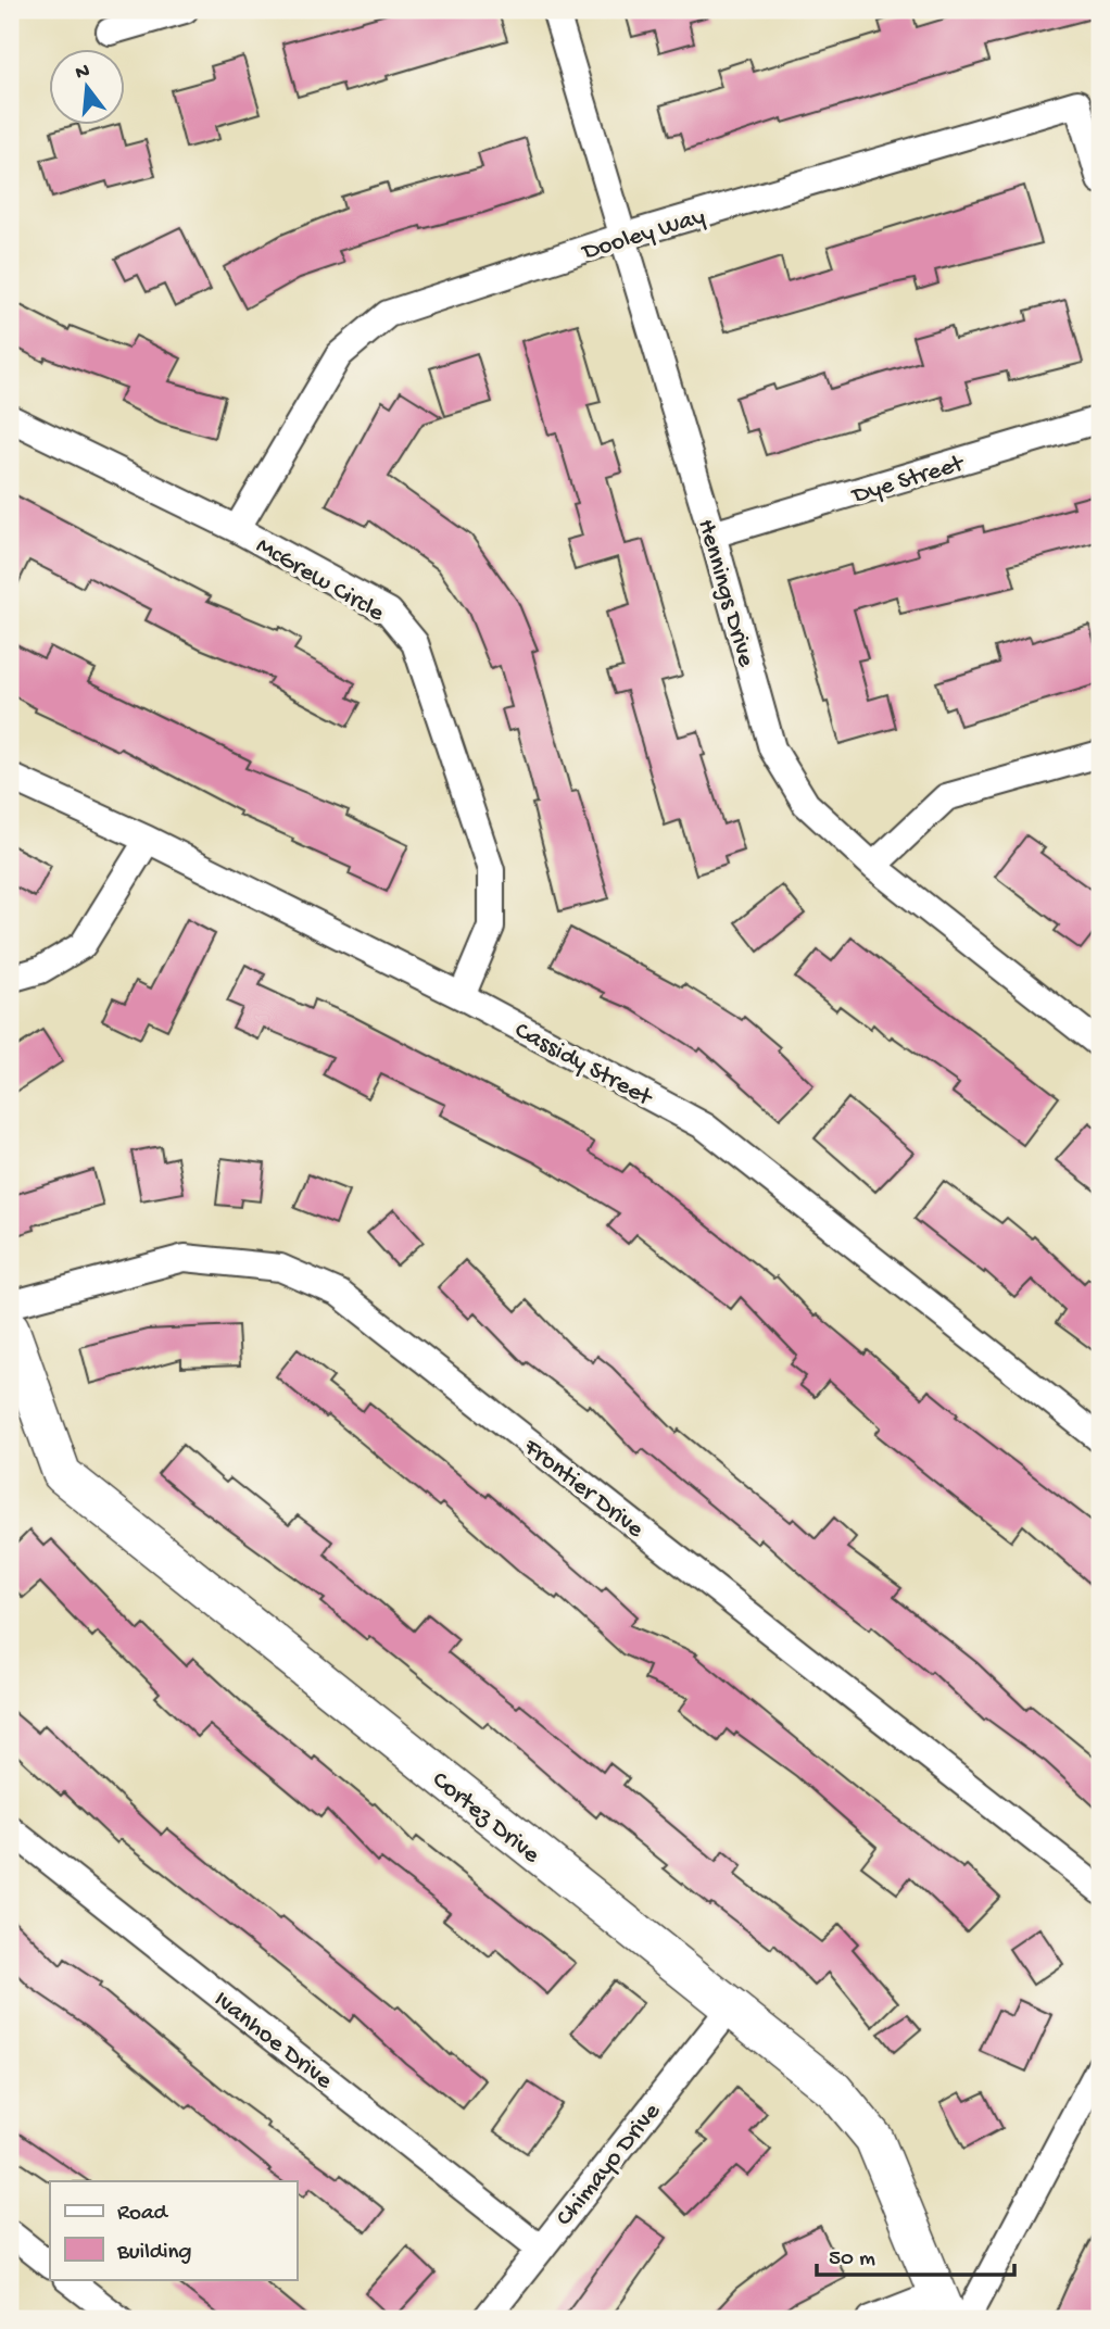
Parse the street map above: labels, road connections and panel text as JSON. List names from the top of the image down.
{
  "streets": {
    "street": [
      "Dooley Way",
      "Dye Street",
      "McGrew Circle",
      "Hennings Drive",
      "Cassidy Street",
      "Frontier Drive",
      "Cortez Drive",
      "Ivanhoe Drive",
      "Chimayo Drive"
    ]
  },
  "crossings": [
    ["Dooley Way", "McGrew Circle"],
    ["Dooley Way", "Hennings Drive"],
    ["Dye Street", "Hennings Drive"],
    ["McGrew Circle", "Cassidy Street"],
    ["Cortez Drive", "Chimayo Drive"],
    ["Ivanhoe Drive", "Chimayo Drive"]
  ],
  "legend": ["Road", "Building"],
  "scale_bar": "50 m",
  "north": "top"
}
